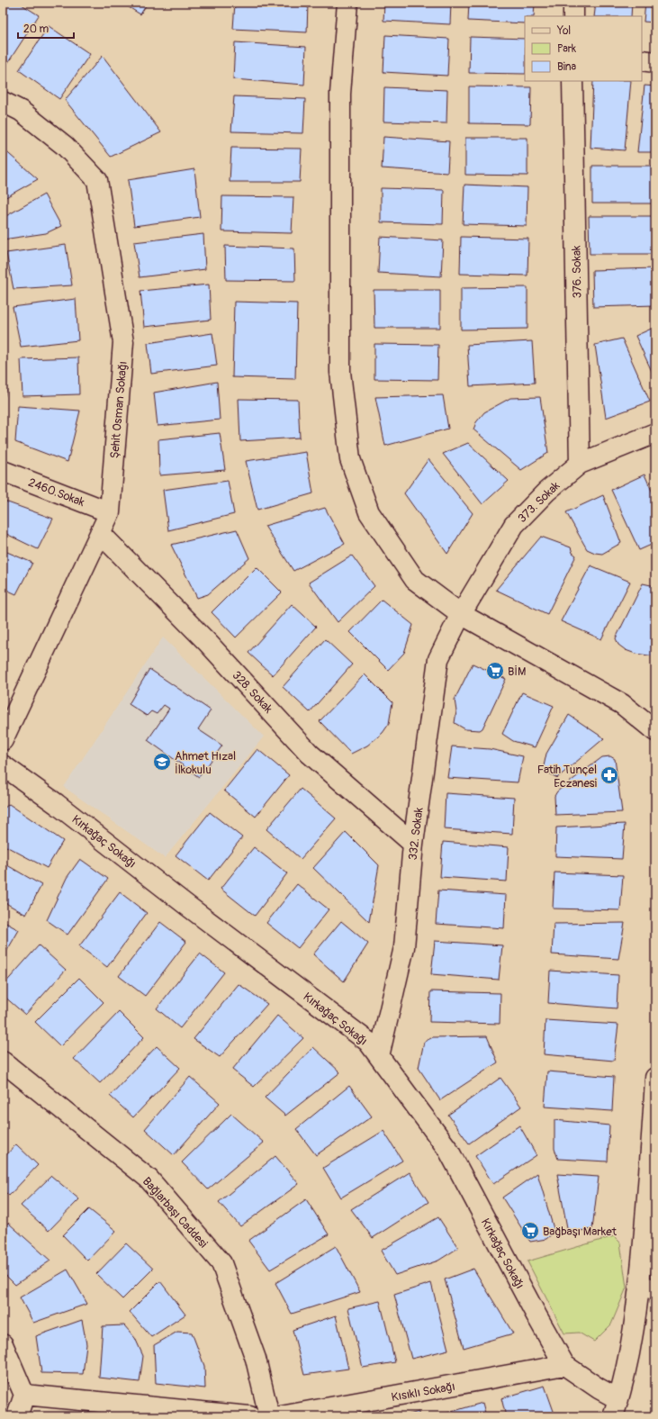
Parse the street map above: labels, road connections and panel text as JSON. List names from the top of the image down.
{
  "streets": {
    "street": [
      "376. Sokak",
      "Şehit Osman Sokağı",
      "2460.Sokak",
      "373. Sokak",
      "328. Sokak",
      "332. Sokak",
      "Kırkağaç Sokağı",
      "Bağlarbaşı Caddesi",
      "Kısıklı Sokağı"
    ]
  },
  "crossings": [
    ["376. Sokak", "373. Sokak"],
    ["Şehit Osman Sokağı", "2460.Sokak"],
    ["Şehit Osman Sokağı", "328. Sokak"],
    ["373. Sokak", "332. Sokak"],
    ["328. Sokak", "332. Sokak"],
    ["332. Sokak", "Kırkağaç Sokağı"],
    ["Kırkağaç Sokağı", "Kısıklı Sokağı"]
  ],
  "places": {
    "supermarket": ["BİM", "Bağbaşı Market"],
    "school or university": ["Ahmet Hızal İlkokulu"],
    "pharmacy": ["Fatih Tunçel Eczanesi"]
  },
  "legend": ["Yol", "Park", "Bina"],
  "scale_bar": "20 m"
}
